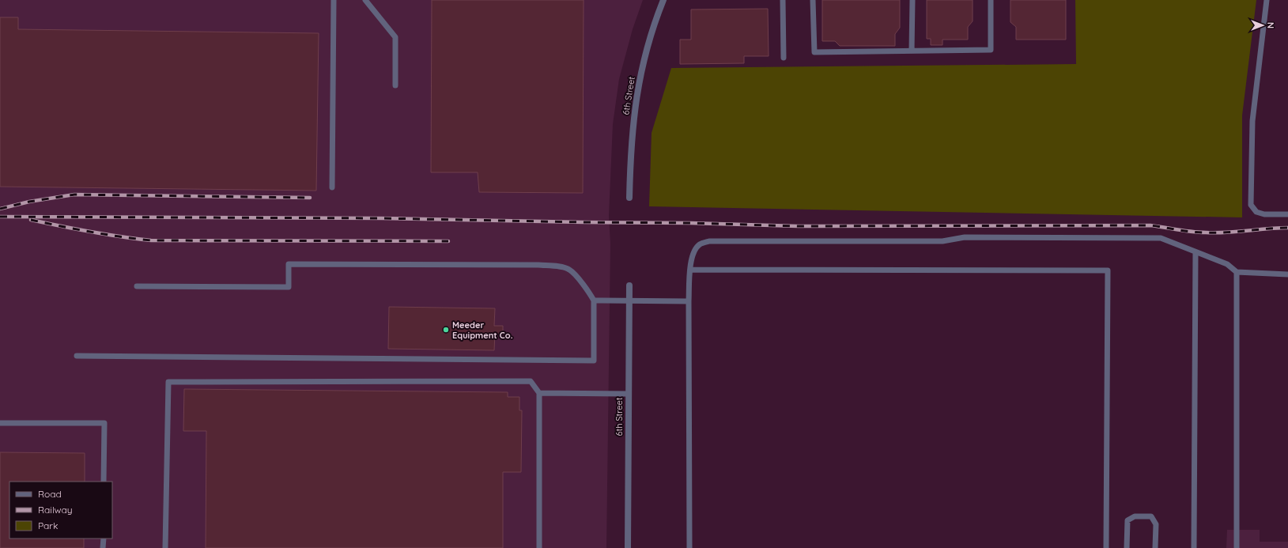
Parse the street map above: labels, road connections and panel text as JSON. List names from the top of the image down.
{
  "streets": {
    "street": ["6th Street"]
  },
  "places": ["Meeder Equipment Co."],
  "legend": ["Road", "Railway", "Park"],
  "north": "right"
}
